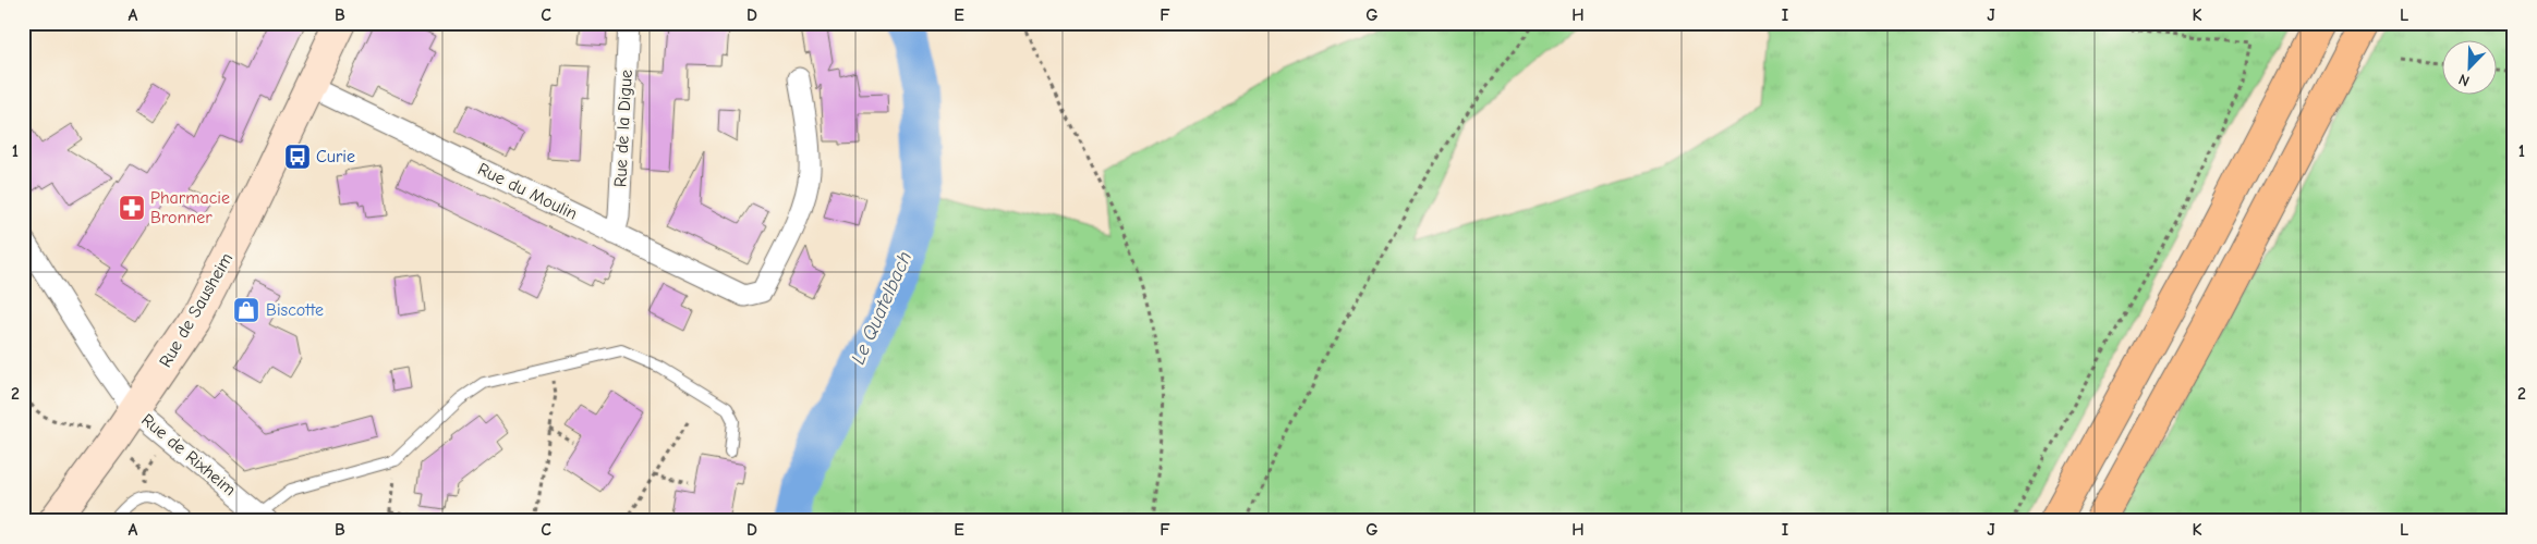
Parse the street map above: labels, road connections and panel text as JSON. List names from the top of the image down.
{
  "streets": {
    "main road": ["Rue de Sausheim"],
    "street": ["Rue de la Digue", "Rue du Moulin", "Rue de Rixheim"]
  },
  "crossings": [
    ["Rue de la Digue", "Rue du Moulin"],
    ["Rue du Moulin", "Rue de Sausheim"],
    ["Rue de Sausheim", "Rue de Rixheim"]
  ],
  "water": ["Le Quatelbach"],
  "places": {
    "bus stop": ["Curie"],
    "pharmacy": ["Pharmacie Bronner"],
    "shop": ["Biscotte"]
  },
  "north": "bottom left",
  "grid": {
    "columns": [
      "A",
      "B",
      "C",
      "D",
      "E",
      "F",
      "G",
      "H",
      "I",
      "J",
      "K",
      "L"
    ],
    "rows": ["1", "2"]
  }
}
